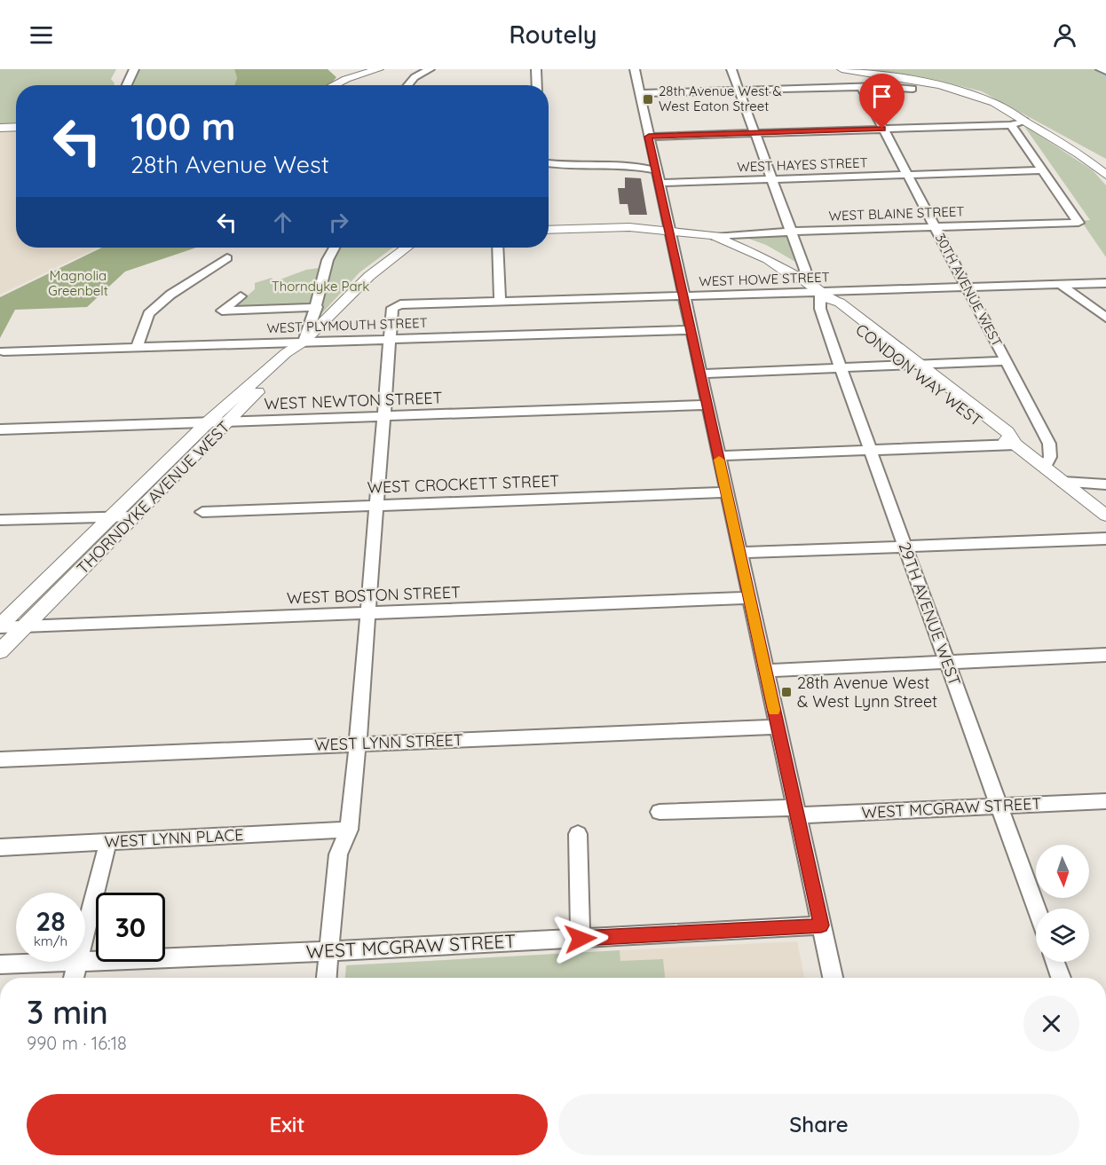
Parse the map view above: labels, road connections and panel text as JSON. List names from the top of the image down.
{
  "streets": {
    "main road": ["CONDON WAY WEST", "THORNDYKE AVENUE WEST"],
    "street": [
      "WEST HAYES STREET",
      "WEST BLAINE STREET",
      "WEST HOWE STREET",
      "30TH AVENUE WEST",
      "WEST PLYMOUTH STREET",
      "WEST NEWTON STREET",
      "WEST CROCKETT STREET",
      "WEST BOSTON STREET",
      "29TH AVENUE WEST",
      "WEST LYNN STREET",
      "WEST MCGRAW STREET",
      "WEST LYNN PLACE"
    ]
  },
  "crossings": [
    ["WEST HAYES STREET", "WEST BLAINE STREET"],
    ["WEST HAYES STREET", "30TH AVENUE WEST"],
    ["WEST BLAINE STREET", "30TH AVENUE WEST"],
    ["WEST BLAINE STREET", "CONDON WAY WEST"],
    ["WEST HOWE STREET", "30TH AVENUE WEST"],
    ["WEST HOWE STREET", "WEST PLYMOUTH STREET"],
    ["WEST HOWE STREET", "CONDON WAY WEST"],
    ["WEST HOWE STREET", "29TH AVENUE WEST"],
    ["30TH AVENUE WEST", "CONDON WAY WEST"],
    ["WEST PLYMOUTH STREET", "THORNDYKE AVENUE WEST"],
    ["CONDON WAY WEST", "29TH AVENUE WEST"],
    ["WEST NEWTON STREET", "THORNDYKE AVENUE WEST"],
    ["THORNDYKE AVENUE WEST", "WEST BOSTON STREET"],
    ["29TH AVENUE WEST", "WEST MCGRAW STREET"]
  ],
  "parks": ["Magnolia Greenbelt", "Thorndyke Park"],
  "places": {
    "transit": ["28th Avenue West & West Eaton Street", "28th Avenue West & West Lynn Street"]
  },
  "north": "bottom",
  "page": {
    "header": "Routely",
    "turn": ["100 m", "28th Avenue West"],
    "speed": "28 km/h",
    "limit": "30",
    "heading": ["3 min", "990 m · 16:18"],
    "buttons": ["Exit", "Share"]
  }
}
